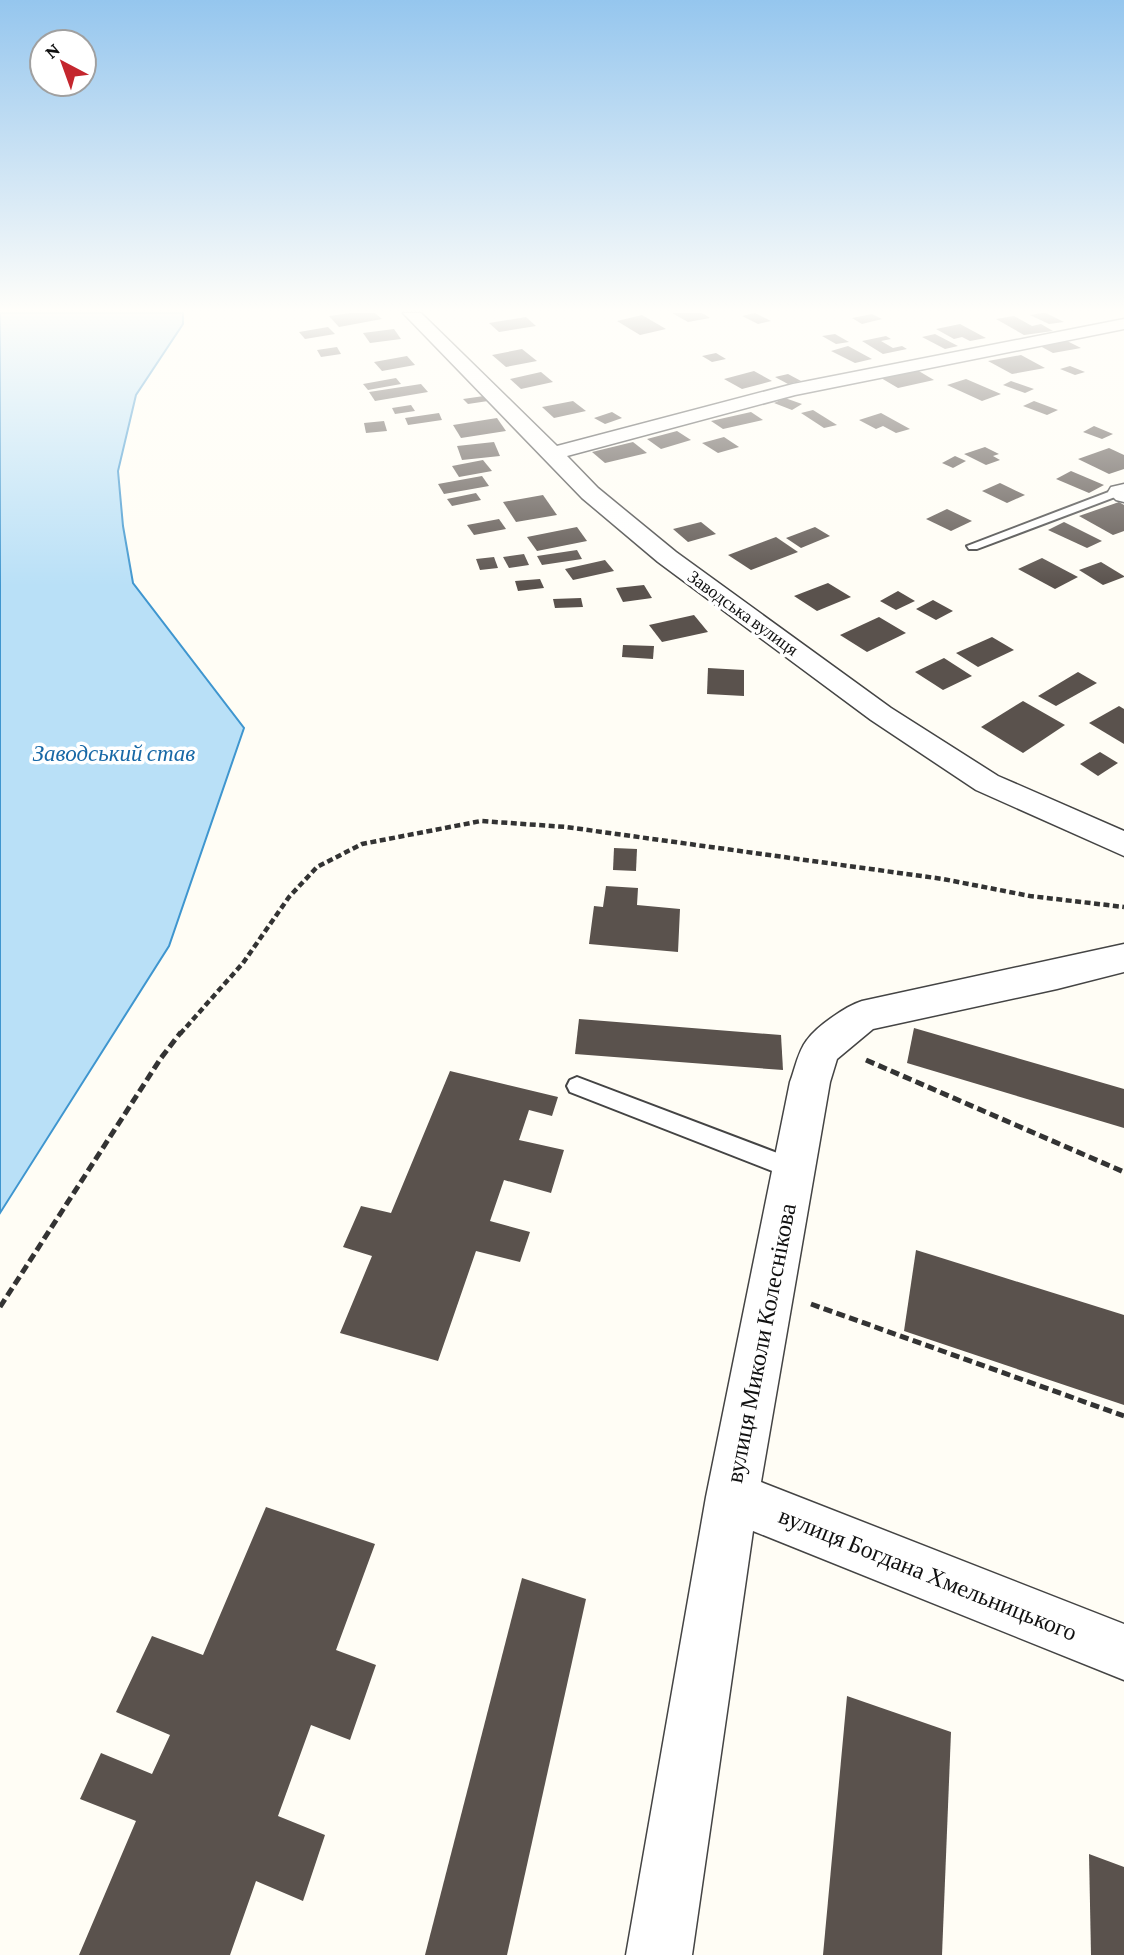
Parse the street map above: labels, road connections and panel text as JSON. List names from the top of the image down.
{
  "streets": {
    "street": ["Заводська вулиця", "вулиця Миколи Колеснікова", "вулиця Богдана Хмельницького"]
  },
  "crossings": [
    ["вулиця Миколи Колеснікова", "вулиця Богдана Хмельницького"]
  ],
  "water": ["Заводський став"],
  "north": "top left"
}
